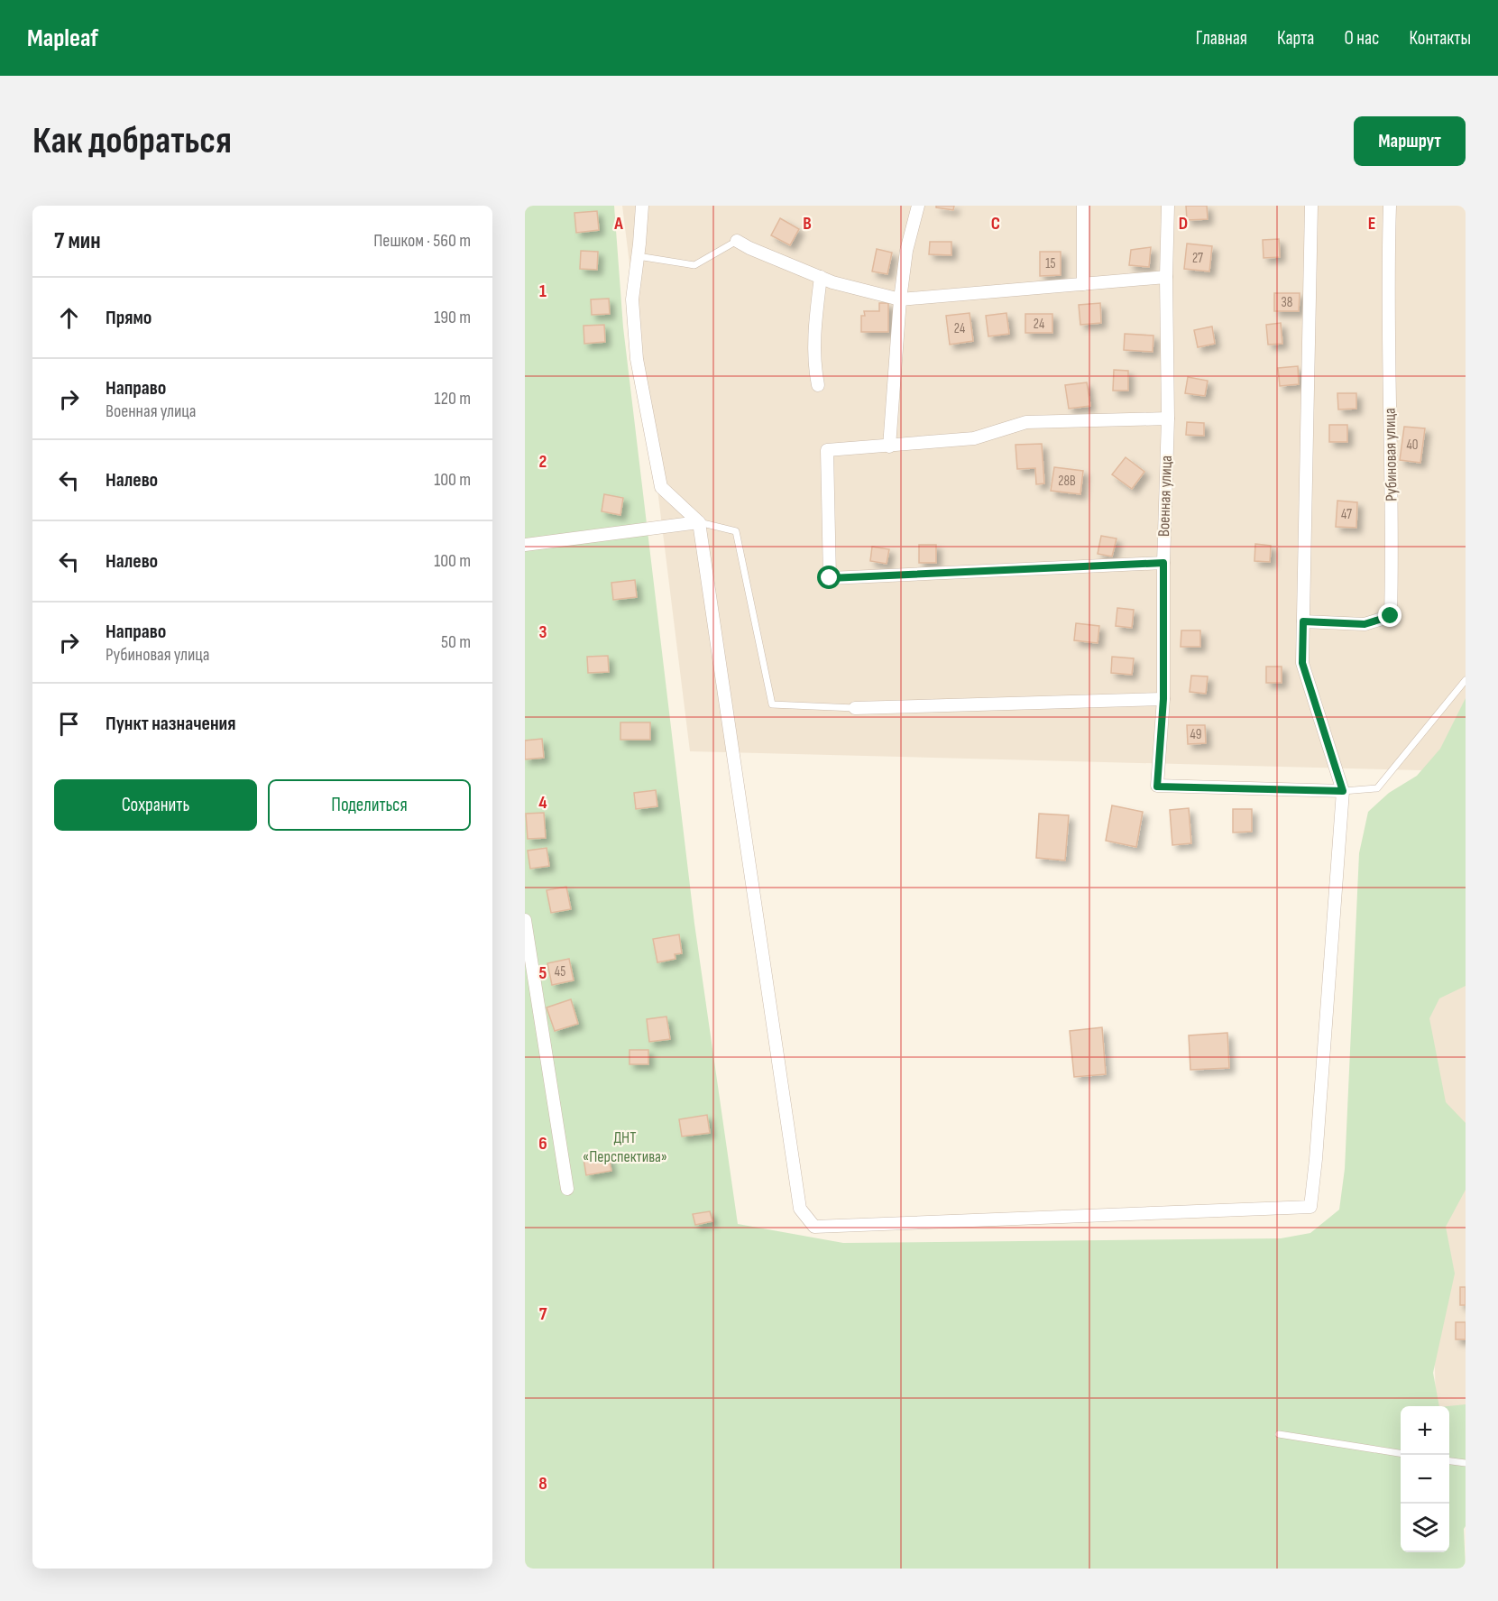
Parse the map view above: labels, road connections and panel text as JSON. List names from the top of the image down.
{
  "streets": {
    "street": ["Рубиновая улица", "Военная улица"]
  },
  "parks": ["ДНТ «Перспектива»"],
  "house_numbers": [
    "27",
    "15",
    "38",
    "24",
    "24",
    "40",
    "28В",
    "47",
    "49",
    "45"
  ],
  "page": {
    "header": "Mapleaf",
    "nav": [
      "Главная",
      "Карта",
      "О нас",
      "Контакты"
    ],
    "buttons": [
      "Маршрут",
      ["Сохранить", "Поделиться"]
    ],
    "title": "Как добраться",
    "heading": ["7 мин", "Пешком · 560 m"],
    "list": [
      ["Прямо", "190 m"],
      ["Направо", "Военная улица", "120 m"],
      ["Налево", "100 m"],
      ["Налево", "100 m"],
      ["Направо", "Рубиновая улица", "50 m"],
      "Пункт назначения"
    ],
    "map_buttons": ["+", "−"]
  },
  "grid": {
    "columns": [
      "A",
      "B",
      "C",
      "D",
      "E"
    ],
    "rows": [
      "1",
      "2",
      "3",
      "4",
      "5",
      "6",
      "7",
      "8"
    ]
  }
}
